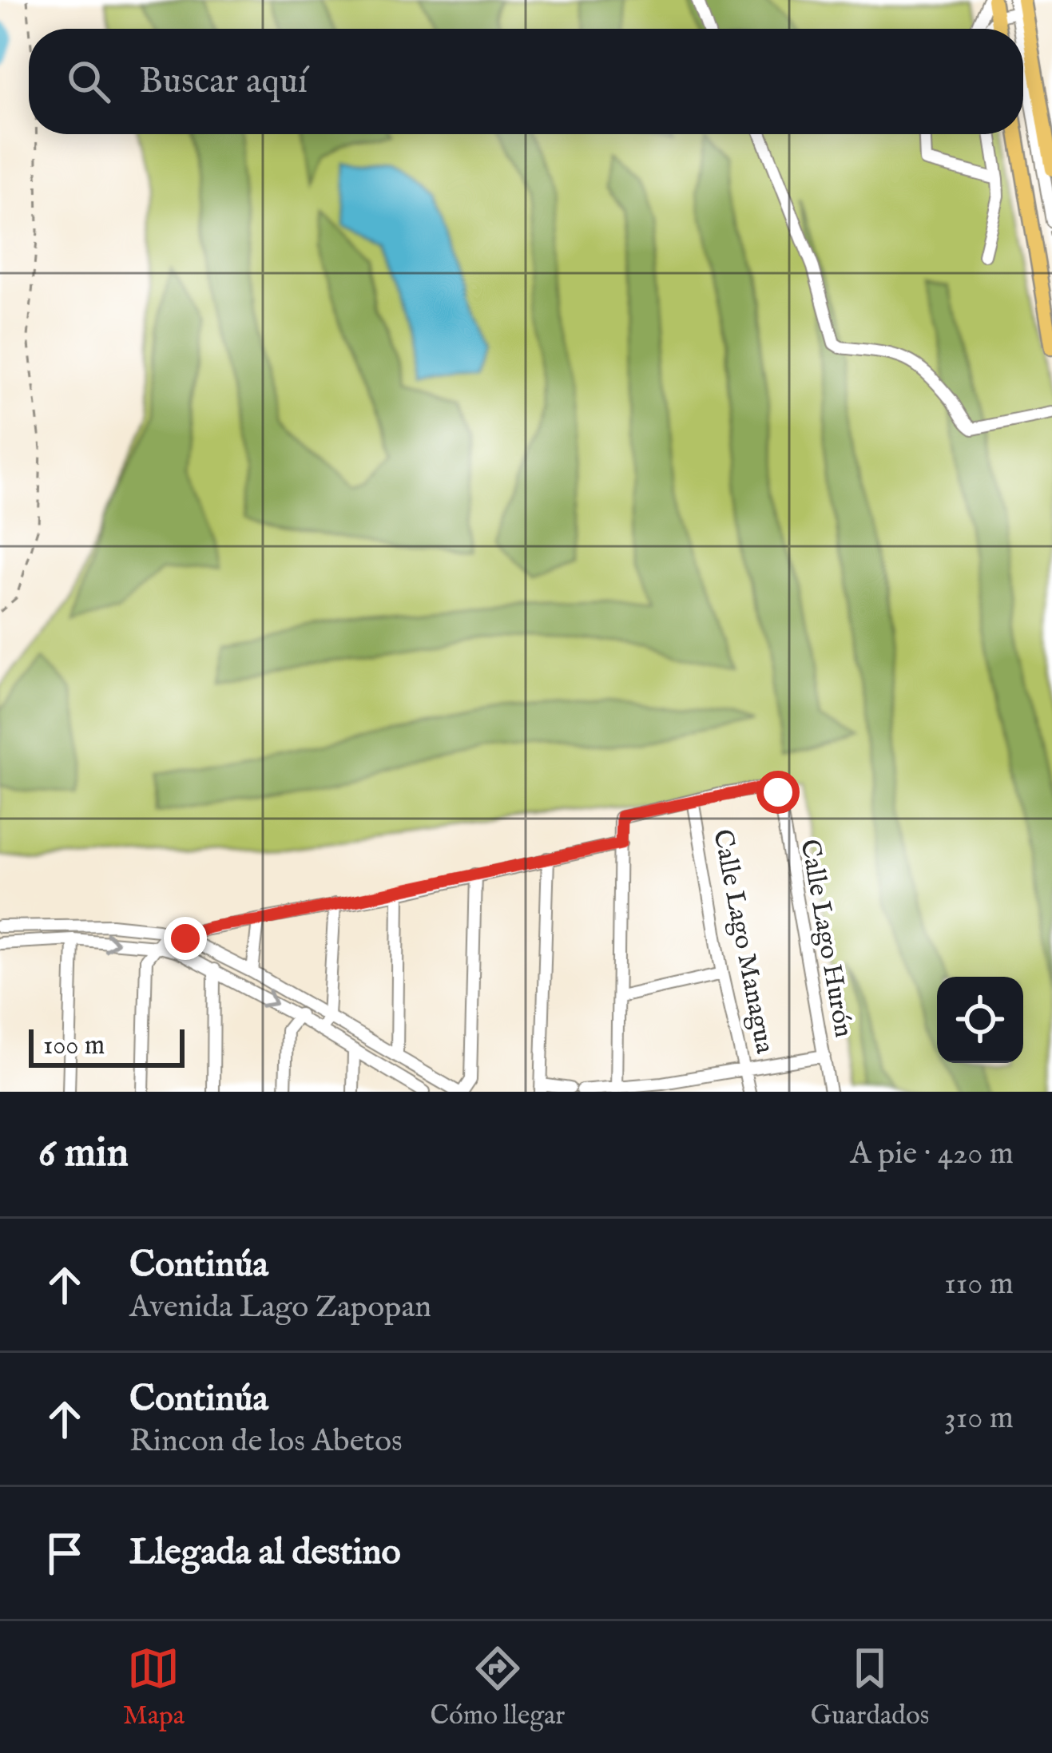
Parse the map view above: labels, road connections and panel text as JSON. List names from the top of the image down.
{
  "streets": {
    "street": ["Calle Lago Hurón", "Calle Lago Managua"]
  },
  "crossings": [
    ["Calle Lago Hurón", "Calle Lago Managua"]
  ],
  "scale_bar": "100 m",
  "page": {
    "search": "Buscar aquí",
    "scale": "100 m",
    "heading": ["6 min", "A pie · 420 m"],
    "list": [
      ["Continúa", "Avenida Lago Zapopan", "110 m"],
      ["Continúa", "Rincon de los Abetos", "310 m"],
      "Llegada al destino"
    ],
    "nav": ["Mapa", "Cómo llegar", "Guardados"]
  }
}
